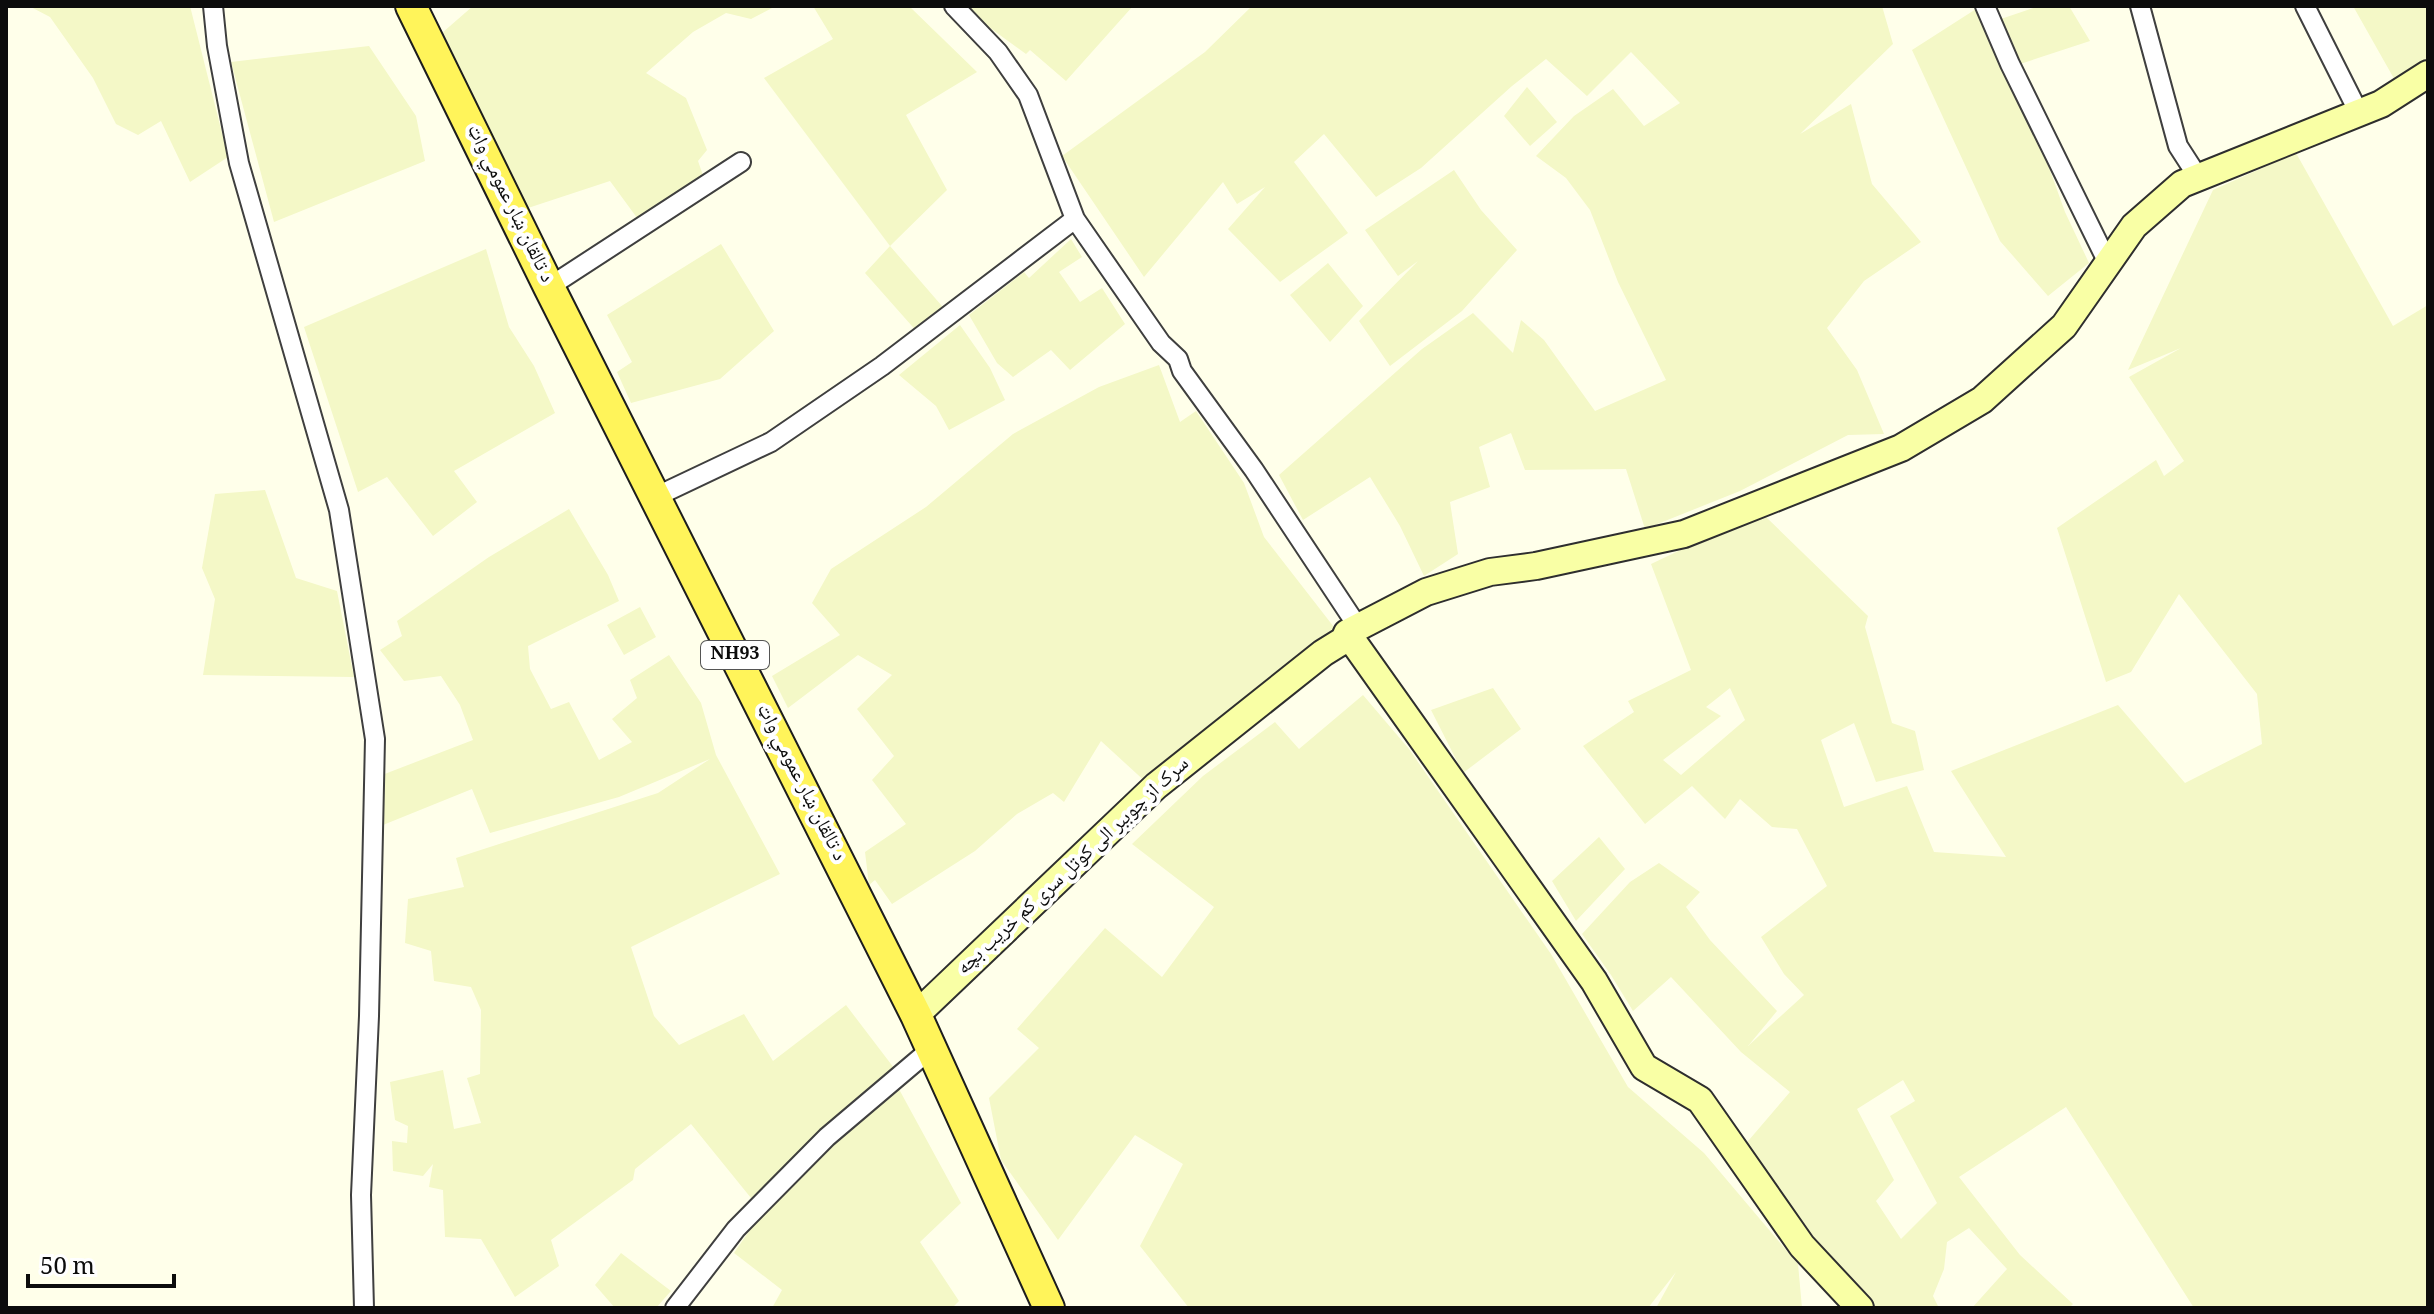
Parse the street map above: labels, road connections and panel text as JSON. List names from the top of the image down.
{
  "streets": {
    "main road": ["د تالقان ښار عمومي واټ", "NH93"],
    "street": ["سرک از چوببر الی کوتل سری کم خریب بچه"]
  },
  "crossings": [
    ["د تالقان ښار عمومي واټ", "سرک از چوببر الی کوتل سری کم خریب بچه"]
  ],
  "scale_bar": "50 m"
}
